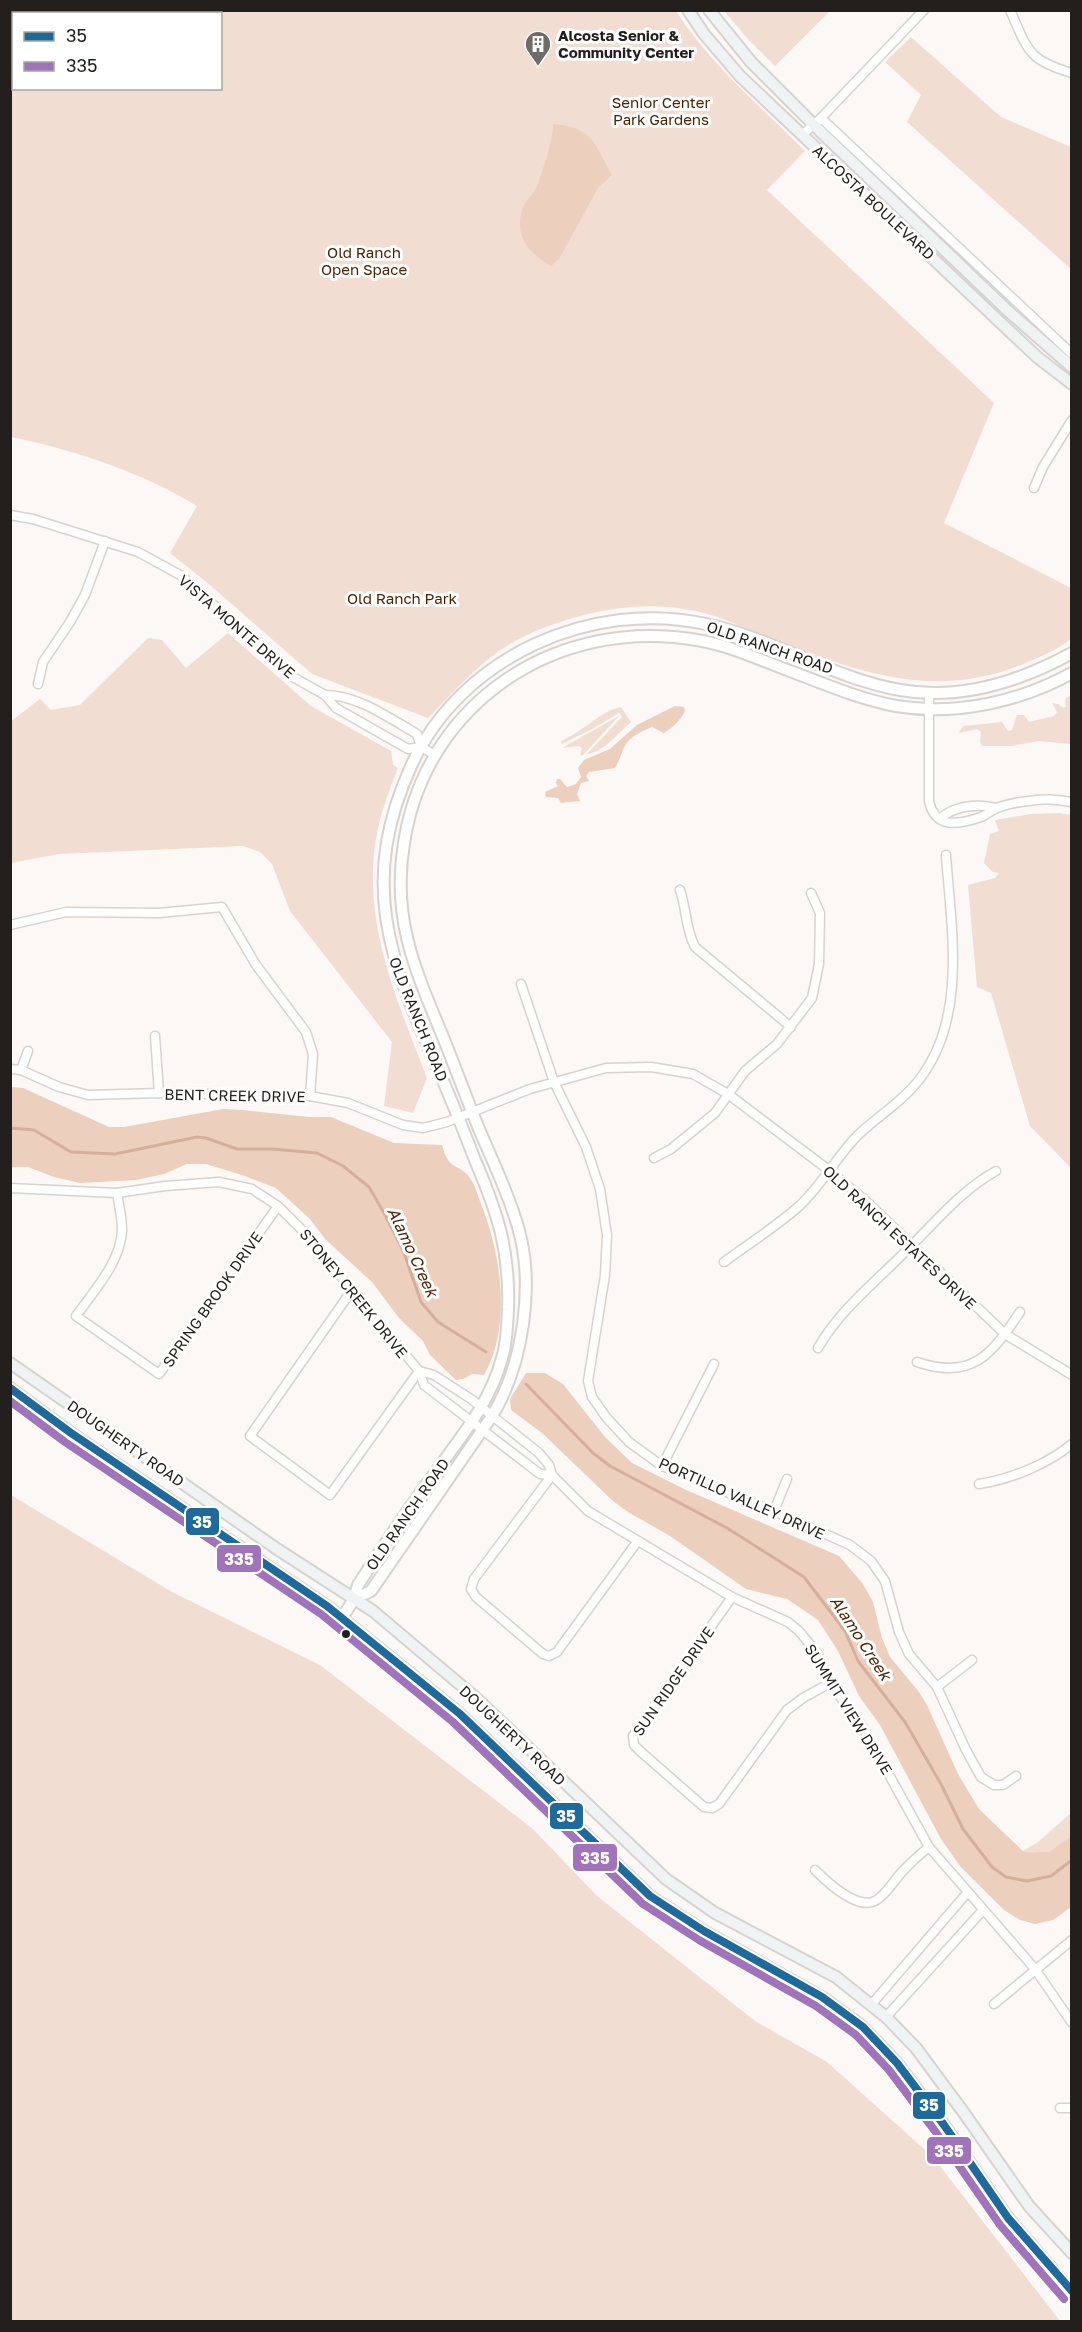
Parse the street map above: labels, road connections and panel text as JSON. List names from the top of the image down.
{
  "streets": {
    "main road": ["ALCOSTA BOULEVARD", "DOUGHERTY ROAD"],
    "street": [
      "VISTA MONTE DRIVE",
      "OLD RANCH ROAD",
      "BENT CREEK DRIVE",
      "OLD RANCH ESTATES DRIVE",
      "STONEY CREEK DRIVE",
      "SPRING BROOK DRIVE",
      "PORTILLO VALLEY DRIVE",
      "SUN RIDGE DRIVE",
      "SUMMIT VIEW DRIVE"
    ]
  },
  "crossings": [
    ["VISTA MONTE DRIVE", "OLD RANCH ROAD"],
    ["OLD RANCH ROAD", "BENT CREEK DRIVE"],
    ["OLD RANCH ROAD", "OLD RANCH ESTATES DRIVE"],
    ["OLD RANCH ROAD", "STONEY CREEK DRIVE"],
    ["OLD RANCH ROAD", "DOUGHERTY ROAD"],
    ["OLD RANCH ROAD", "SUMMIT VIEW DRIVE"],
    ["BENT CREEK DRIVE", "OLD RANCH ESTATES DRIVE"],
    ["OLD RANCH ESTATES DRIVE", "PORTILLO VALLEY DRIVE"],
    ["STONEY CREEK DRIVE", "SPRING BROOK DRIVE"],
    ["STONEY CREEK DRIVE", "SUMMIT VIEW DRIVE"],
    ["SUN RIDGE DRIVE", "SUMMIT VIEW DRIVE"]
  ],
  "water": ["Alamo Creek"],
  "parks": ["Senior Center Park Gardens", "Old Ranch Open Space", "Old Ranch Park"],
  "places": {
    "building": ["Alcosta Senior & Community Center"]
  },
  "lines": ["transit line 35", "transit line 335"],
  "legend": ["35", "335"]
}
